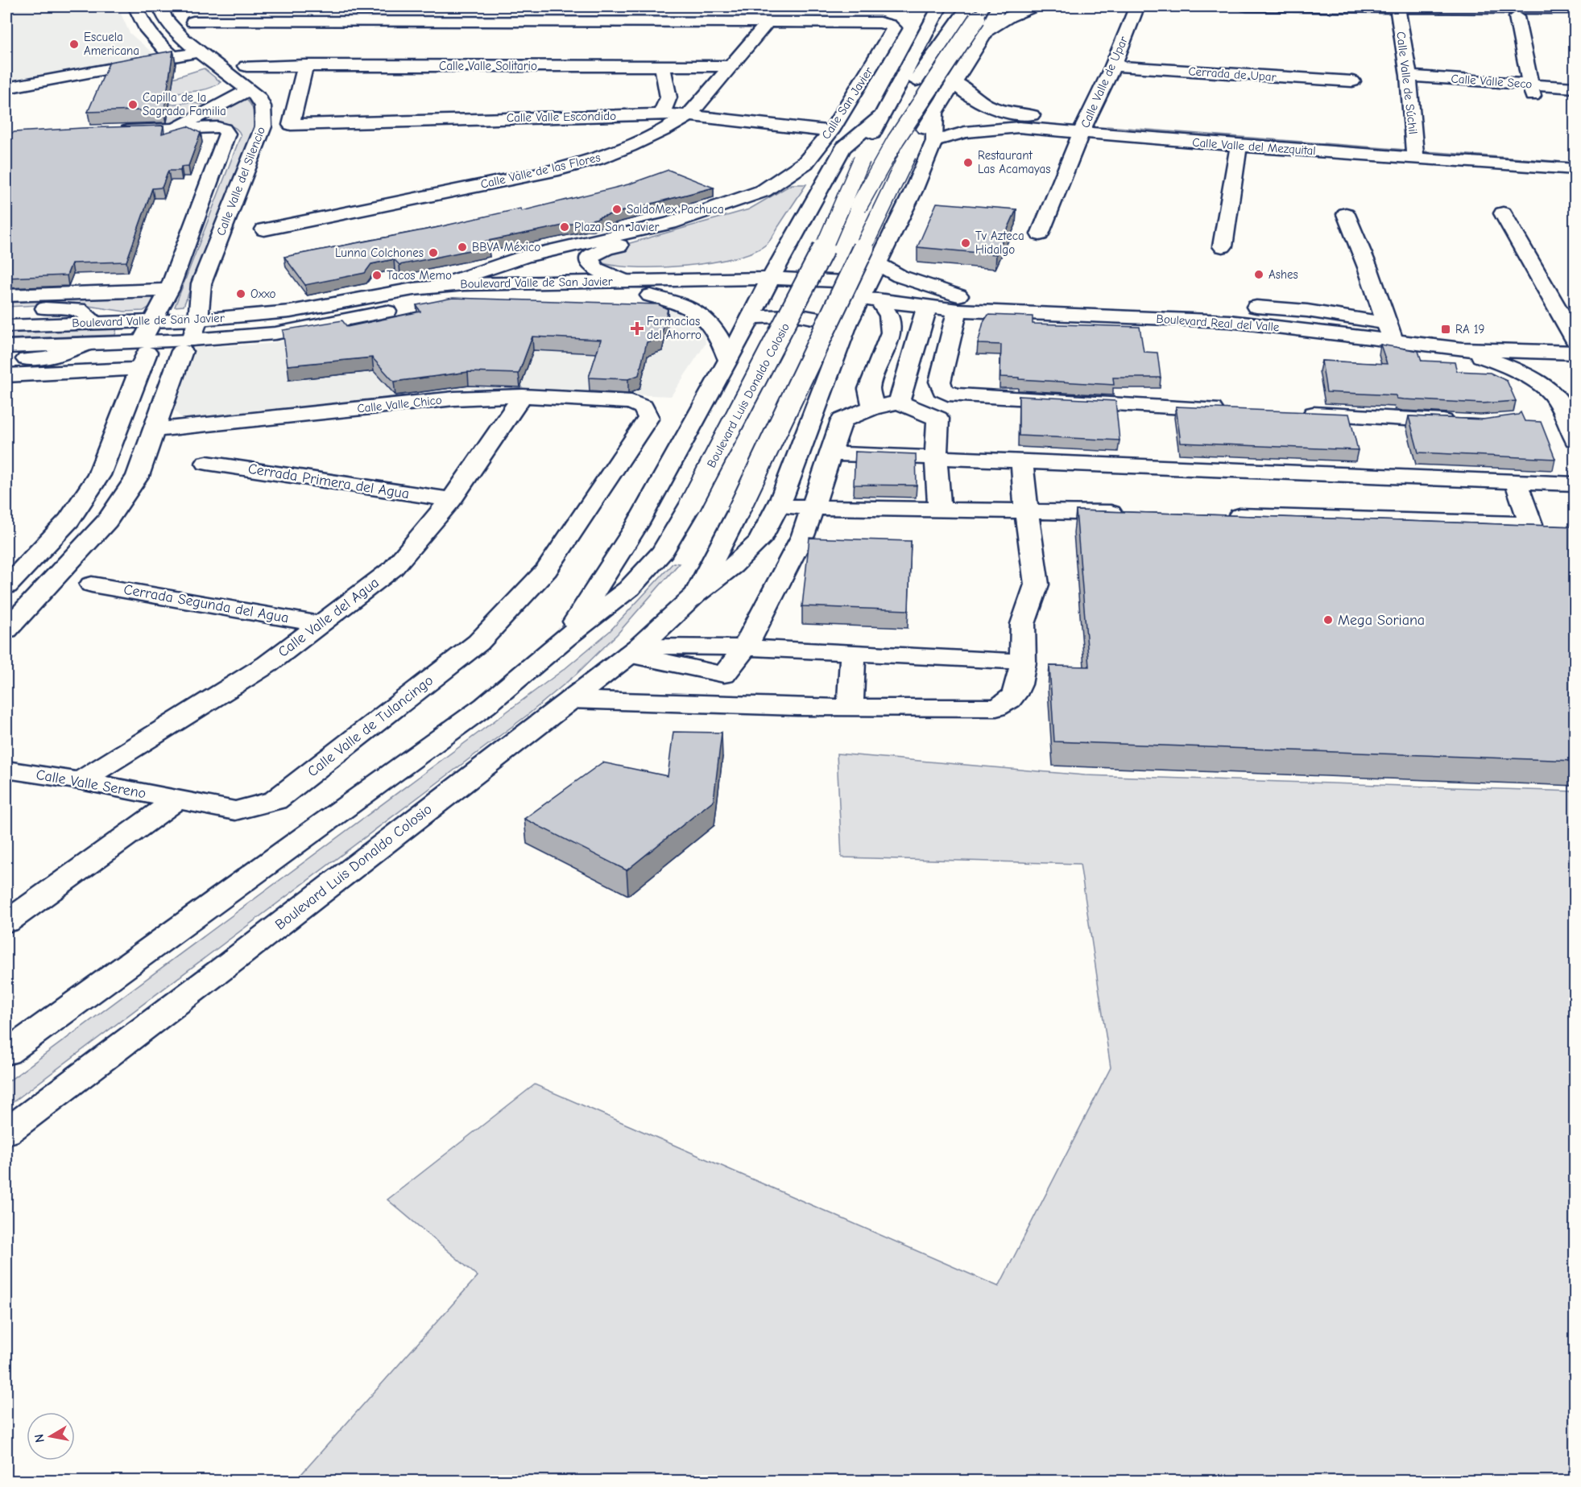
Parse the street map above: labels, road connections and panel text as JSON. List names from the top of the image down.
{
  "streets": {
    "street": [
      "Calle Valle Solitario",
      "Cerrada de Upar",
      "Calle Valle Seco",
      "Calle Valle de Upar",
      "Calle Valle de Súchil",
      "Calle San Javier",
      "Calle Valle Escondido",
      "Calle Valle del Mezquital",
      "Calle Valle de las Flores",
      "Calle Valle del Silencio",
      "Boulevard Valle de San Javier",
      "Boulevard Real del Valle",
      "Boulevard Luis Donaldo Colosio",
      "Calle Valle Chico",
      "Cerrada Primera del Agua",
      "Cerrada Segunda del Agua",
      "Calle Valle del Agua",
      "Calle Valle de Tulancingo",
      "Calle Valle Sereno"
    ]
  },
  "crossings": [
    ["Calle Valle Solitario", "Calle Valle Escondido"],
    ["Calle Valle Solitario", "Calle Valle de las Flores"],
    ["Cerrada de Upar", "Calle Valle de Upar"],
    ["Calle Valle Seco", "Calle Valle de Súchil"],
    ["Calle Valle de Upar", "Calle Valle del Mezquital"],
    ["Calle Valle de Súchil", "Calle Valle del Mezquital"],
    ["Calle San Javier", "Calle Valle Escondido"],
    ["Calle San Javier", "Calle Valle de las Flores"],
    ["Calle San Javier", "Boulevard Valle de San Javier"],
    ["Calle Valle Escondido", "Calle Valle de las Flores"],
    ["Calle Valle del Mezquital", "Boulevard Luis Donaldo Colosio"],
    ["Calle Valle del Silencio", "Boulevard Valle de San Javier"],
    ["Calle Valle del Silencio", "Calle Valle Chico"],
    ["Boulevard Valle de San Javier", "Boulevard Real del Valle"],
    ["Boulevard Valle de San Javier", "Boulevard Luis Donaldo Colosio"],
    ["Boulevard Real del Valle", "Boulevard Luis Donaldo Colosio"],
    ["Calle Valle Chico", "Calle Valle del Agua"],
    ["Calle Valle Chico", "Calle Valle de Tulancingo"],
    ["Cerrada Primera del Agua", "Calle Valle del Agua"],
    ["Cerrada Segunda del Agua", "Calle Valle del Agua"],
    ["Calle Valle del Agua", "Calle Valle Sereno"],
    ["Calle Valle de Tulancingo", "Calle Valle Sereno"]
  ],
  "places": {
    "other": [
      "Escuela Americana",
      "Capilla de la Sagrada Familia",
      "Restaurant Las Acamayas",
      "SaldoMex Pachuca",
      "Plaza San Javier",
      "Tv Azteca Hidalgo",
      "BBVA México",
      "Lunna Colchones",
      "Ashes",
      "Tacos Memo",
      "Oxxo",
      "Mega Soriana"
    ],
    "health": ["Farmacias del Ahorro"],
    "transit": ["RA 19"]
  },
  "north": "left"
}
